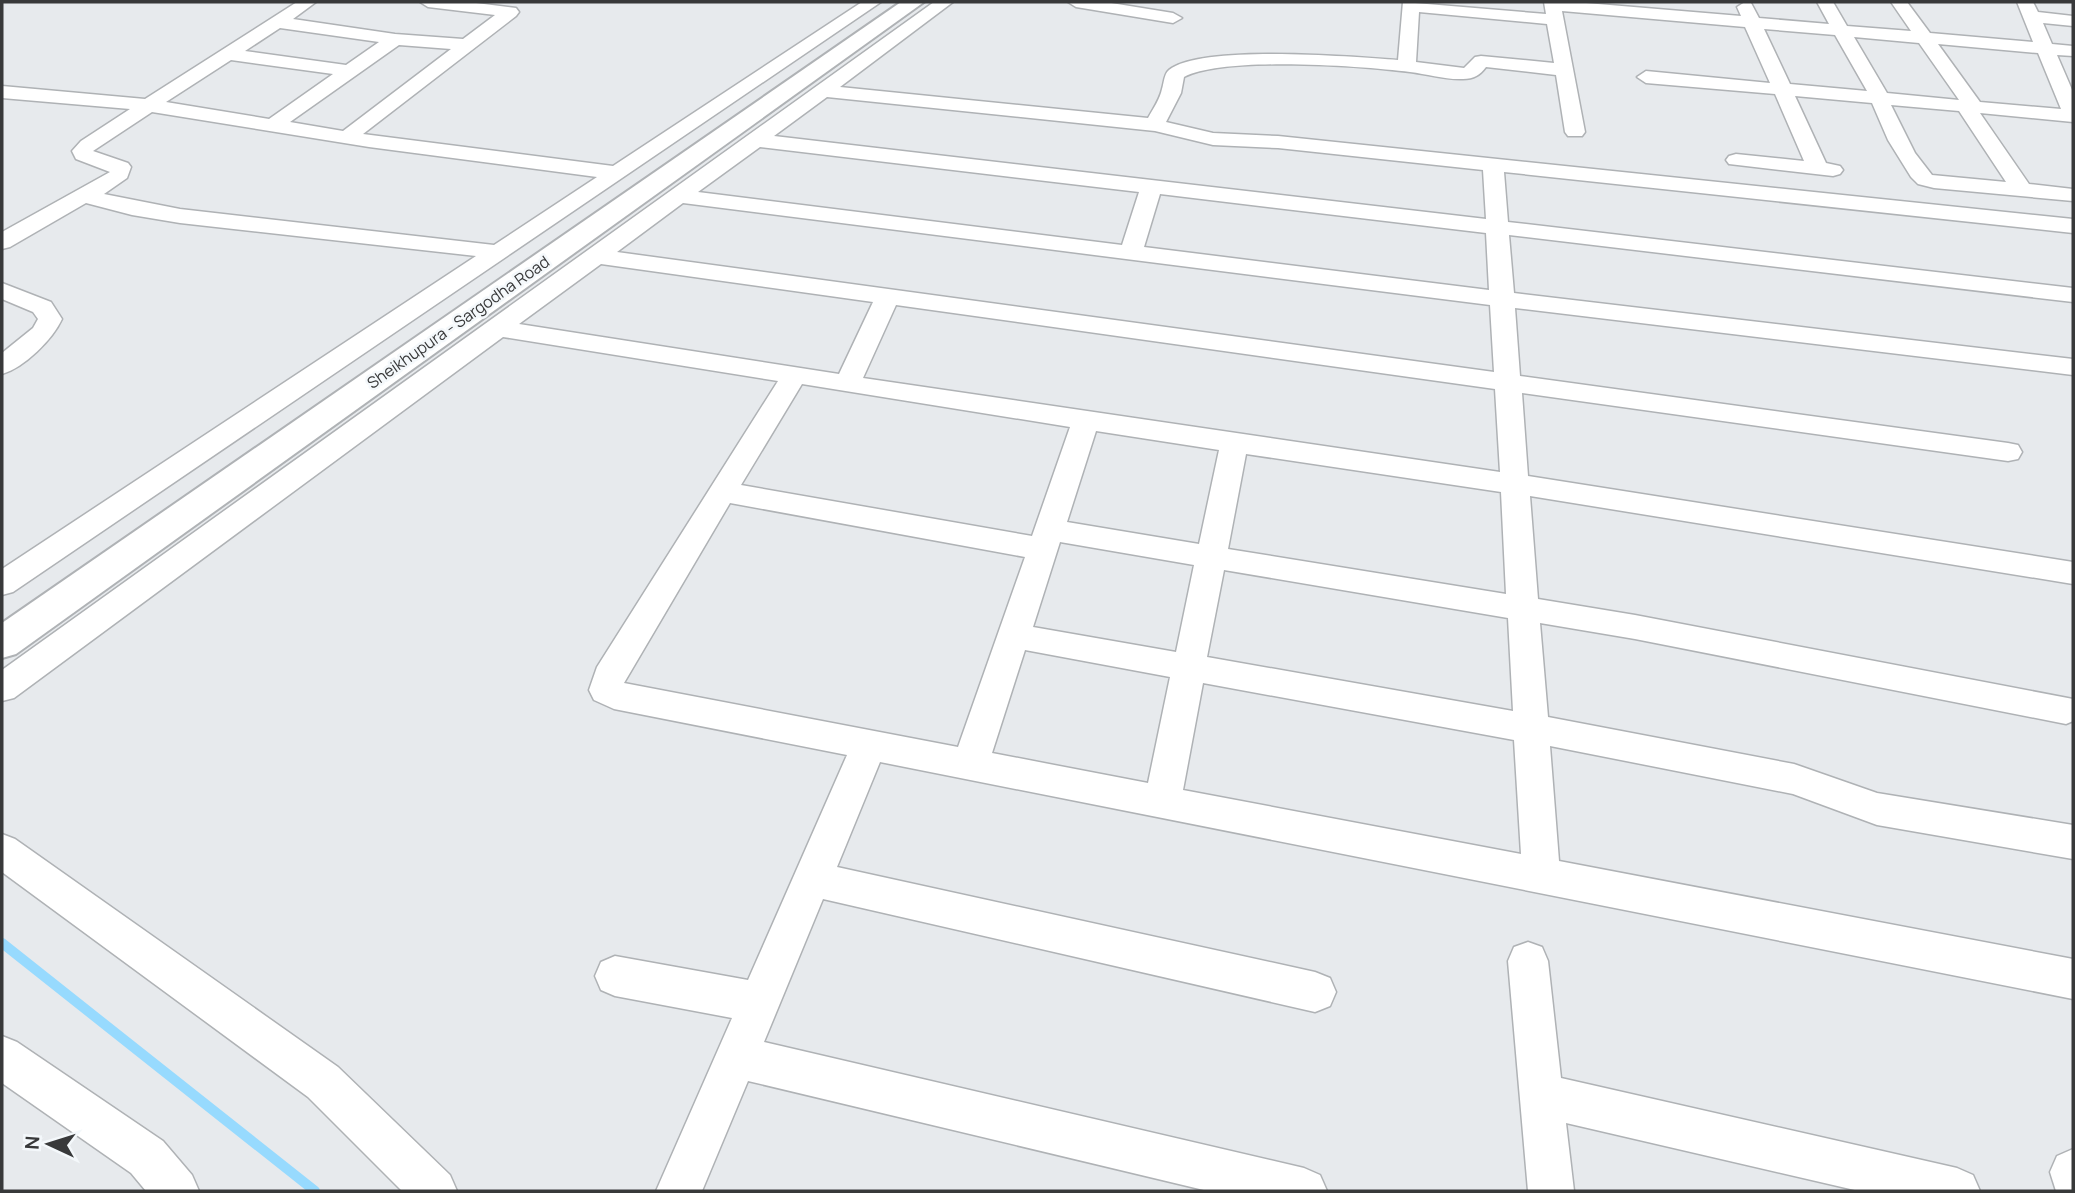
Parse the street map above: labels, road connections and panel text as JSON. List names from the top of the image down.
{
  "streets": {
    "highway": ["Sheikhupura - Sargodha Road"]
  },
  "north": "left"
}
